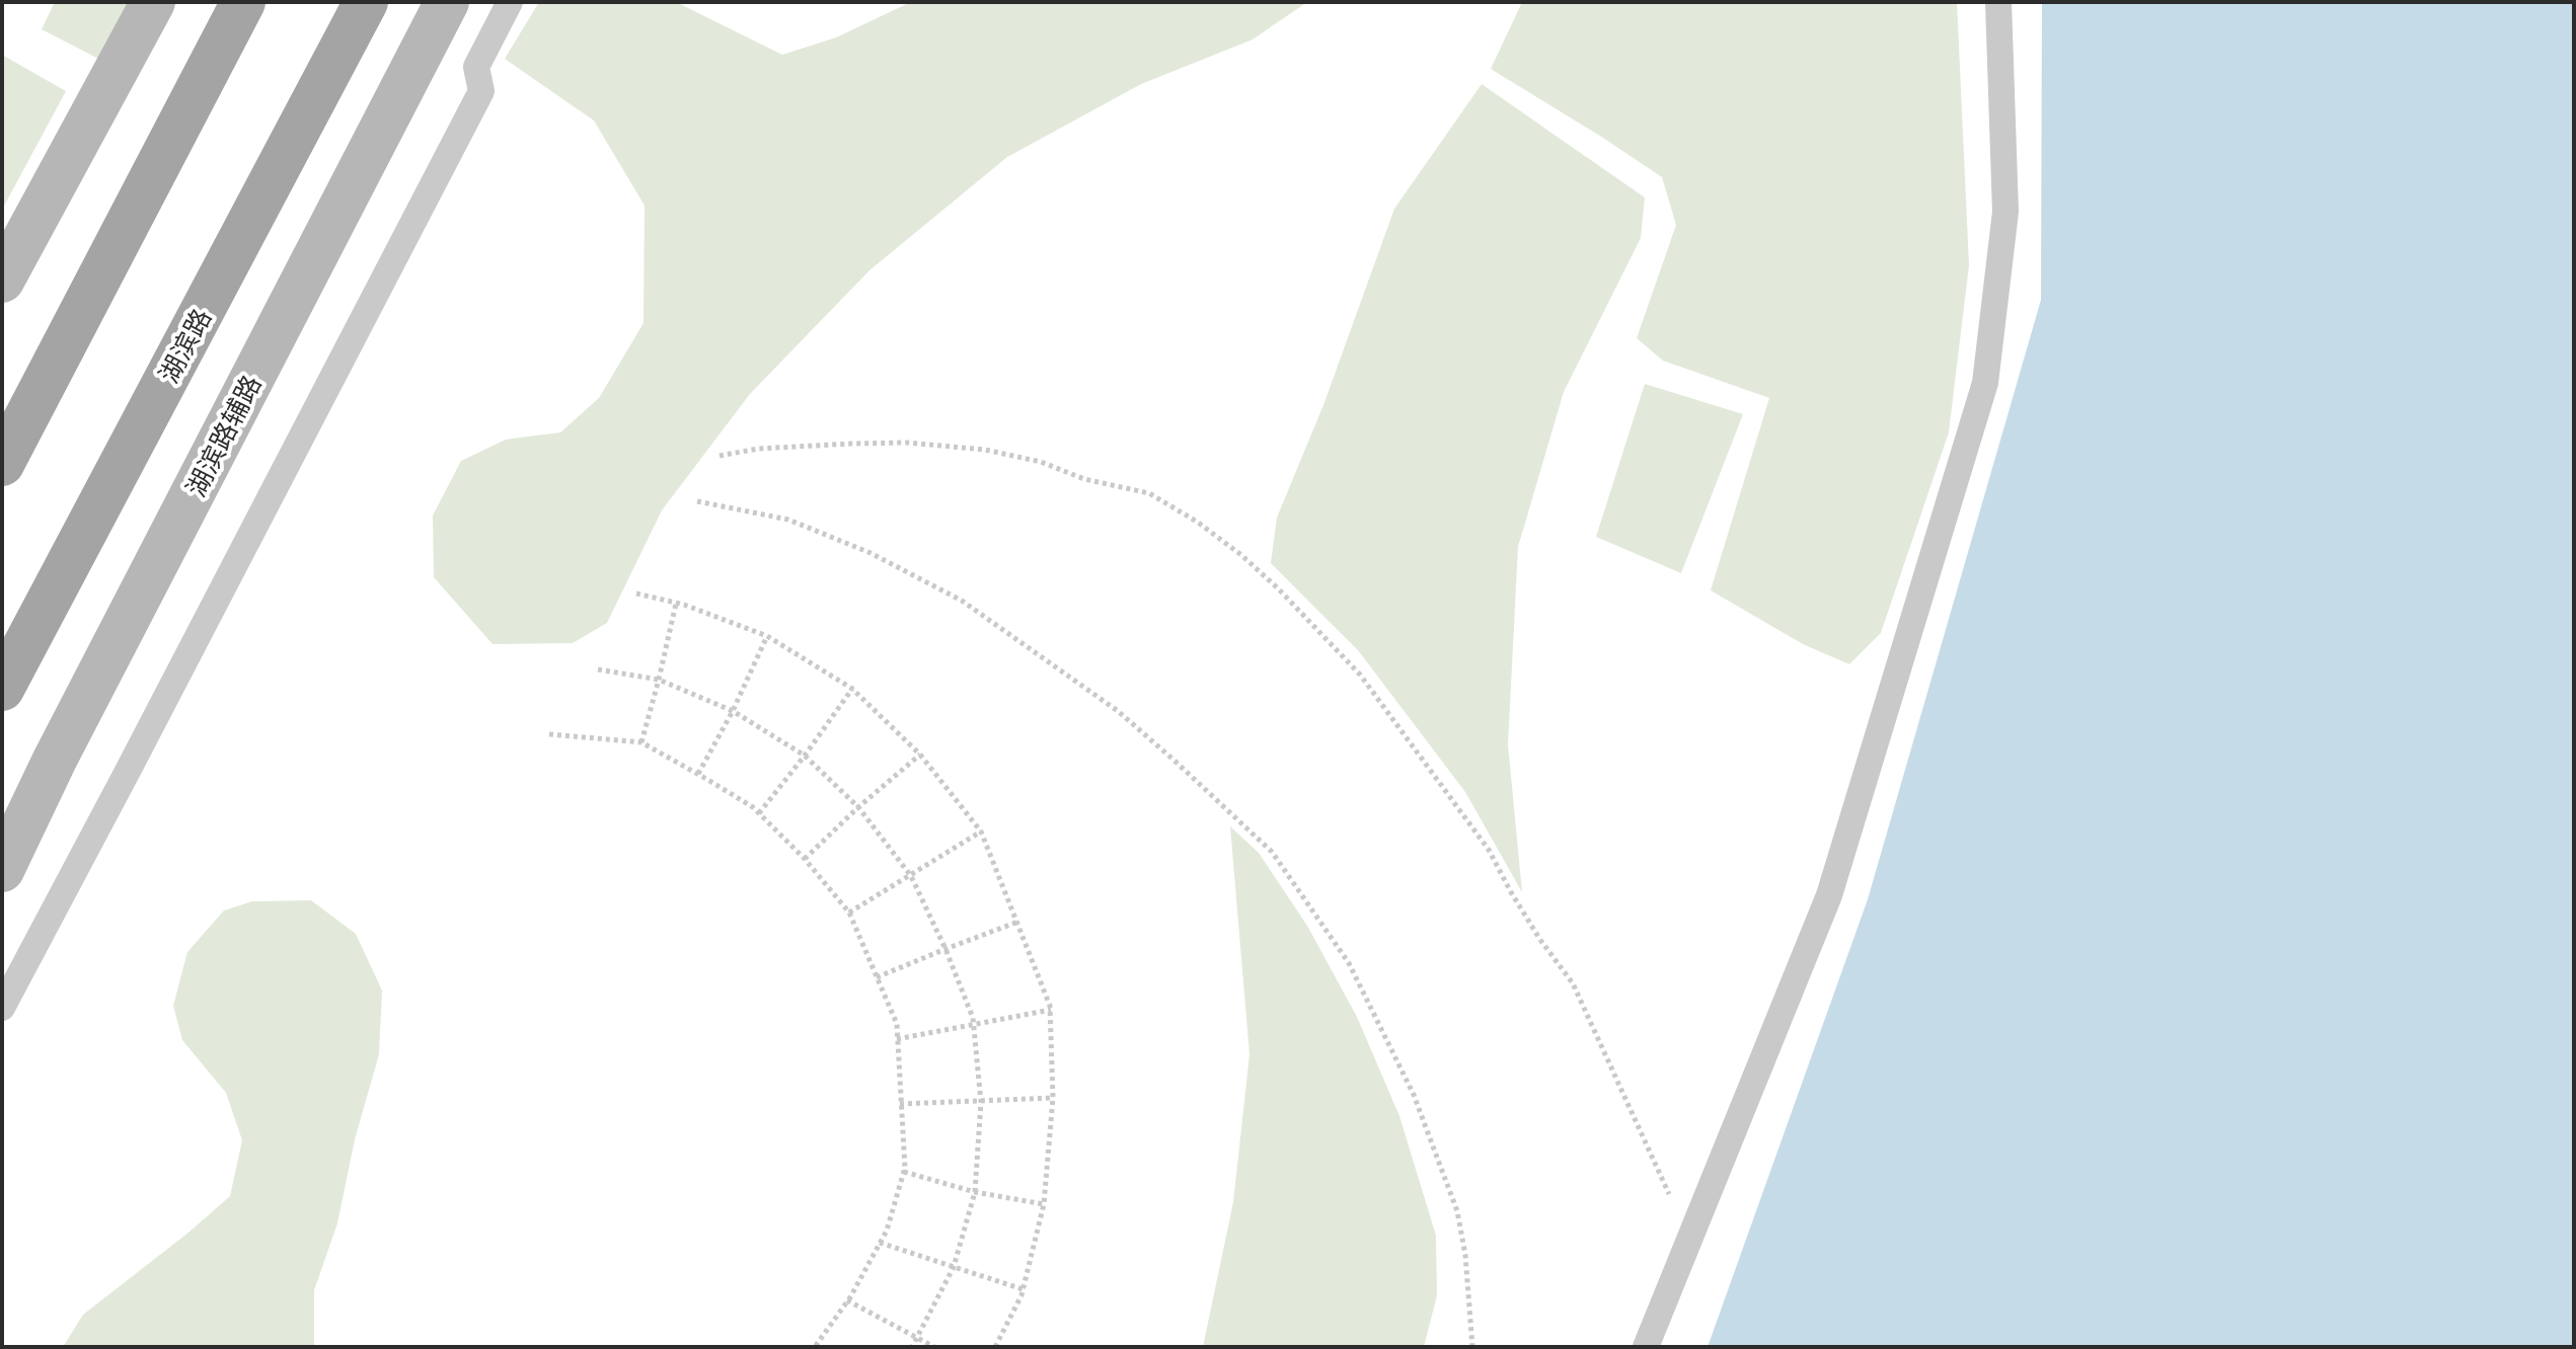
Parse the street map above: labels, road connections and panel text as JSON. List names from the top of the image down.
{
  "streets": {
    "main road": ["湖滨路"],
    "street": ["湖滨路辅路"]
  }
}
